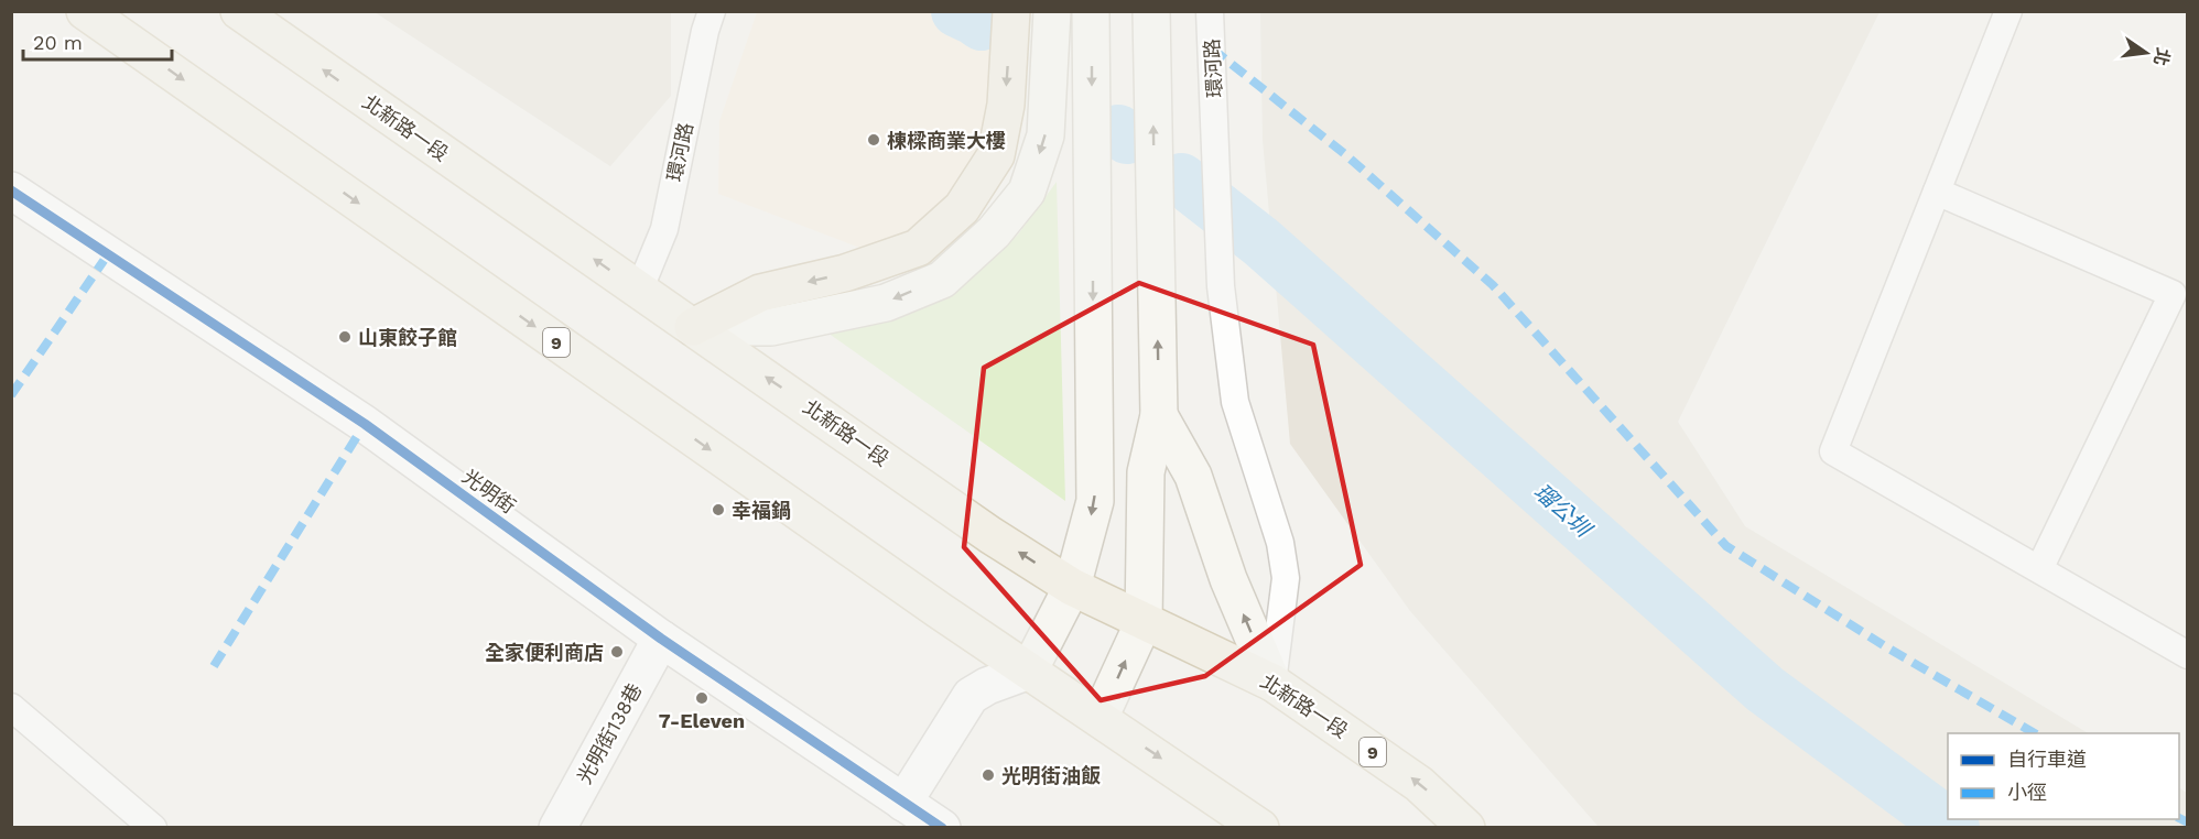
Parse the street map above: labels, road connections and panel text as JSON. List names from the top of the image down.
{
  "streets": {
    "main road": ["北新路一段", "9"],
    "street": ["光明街", "光明街138巷"],
    "lane": ["環河路"]
  },
  "crossings": [
    ["環河路", "北新路一段"],
    ["光明街", "光明街138巷"]
  ],
  "water": ["瑠公圳"],
  "places": [
    "棟樑商業大樓",
    "山東餃子館",
    "幸福鍋",
    "全家便利商店",
    "7-Eleven",
    "光明街油飯"
  ],
  "legend": ["自行車道", "小徑"],
  "scale_bar": "20 m",
  "north": "right"
}
